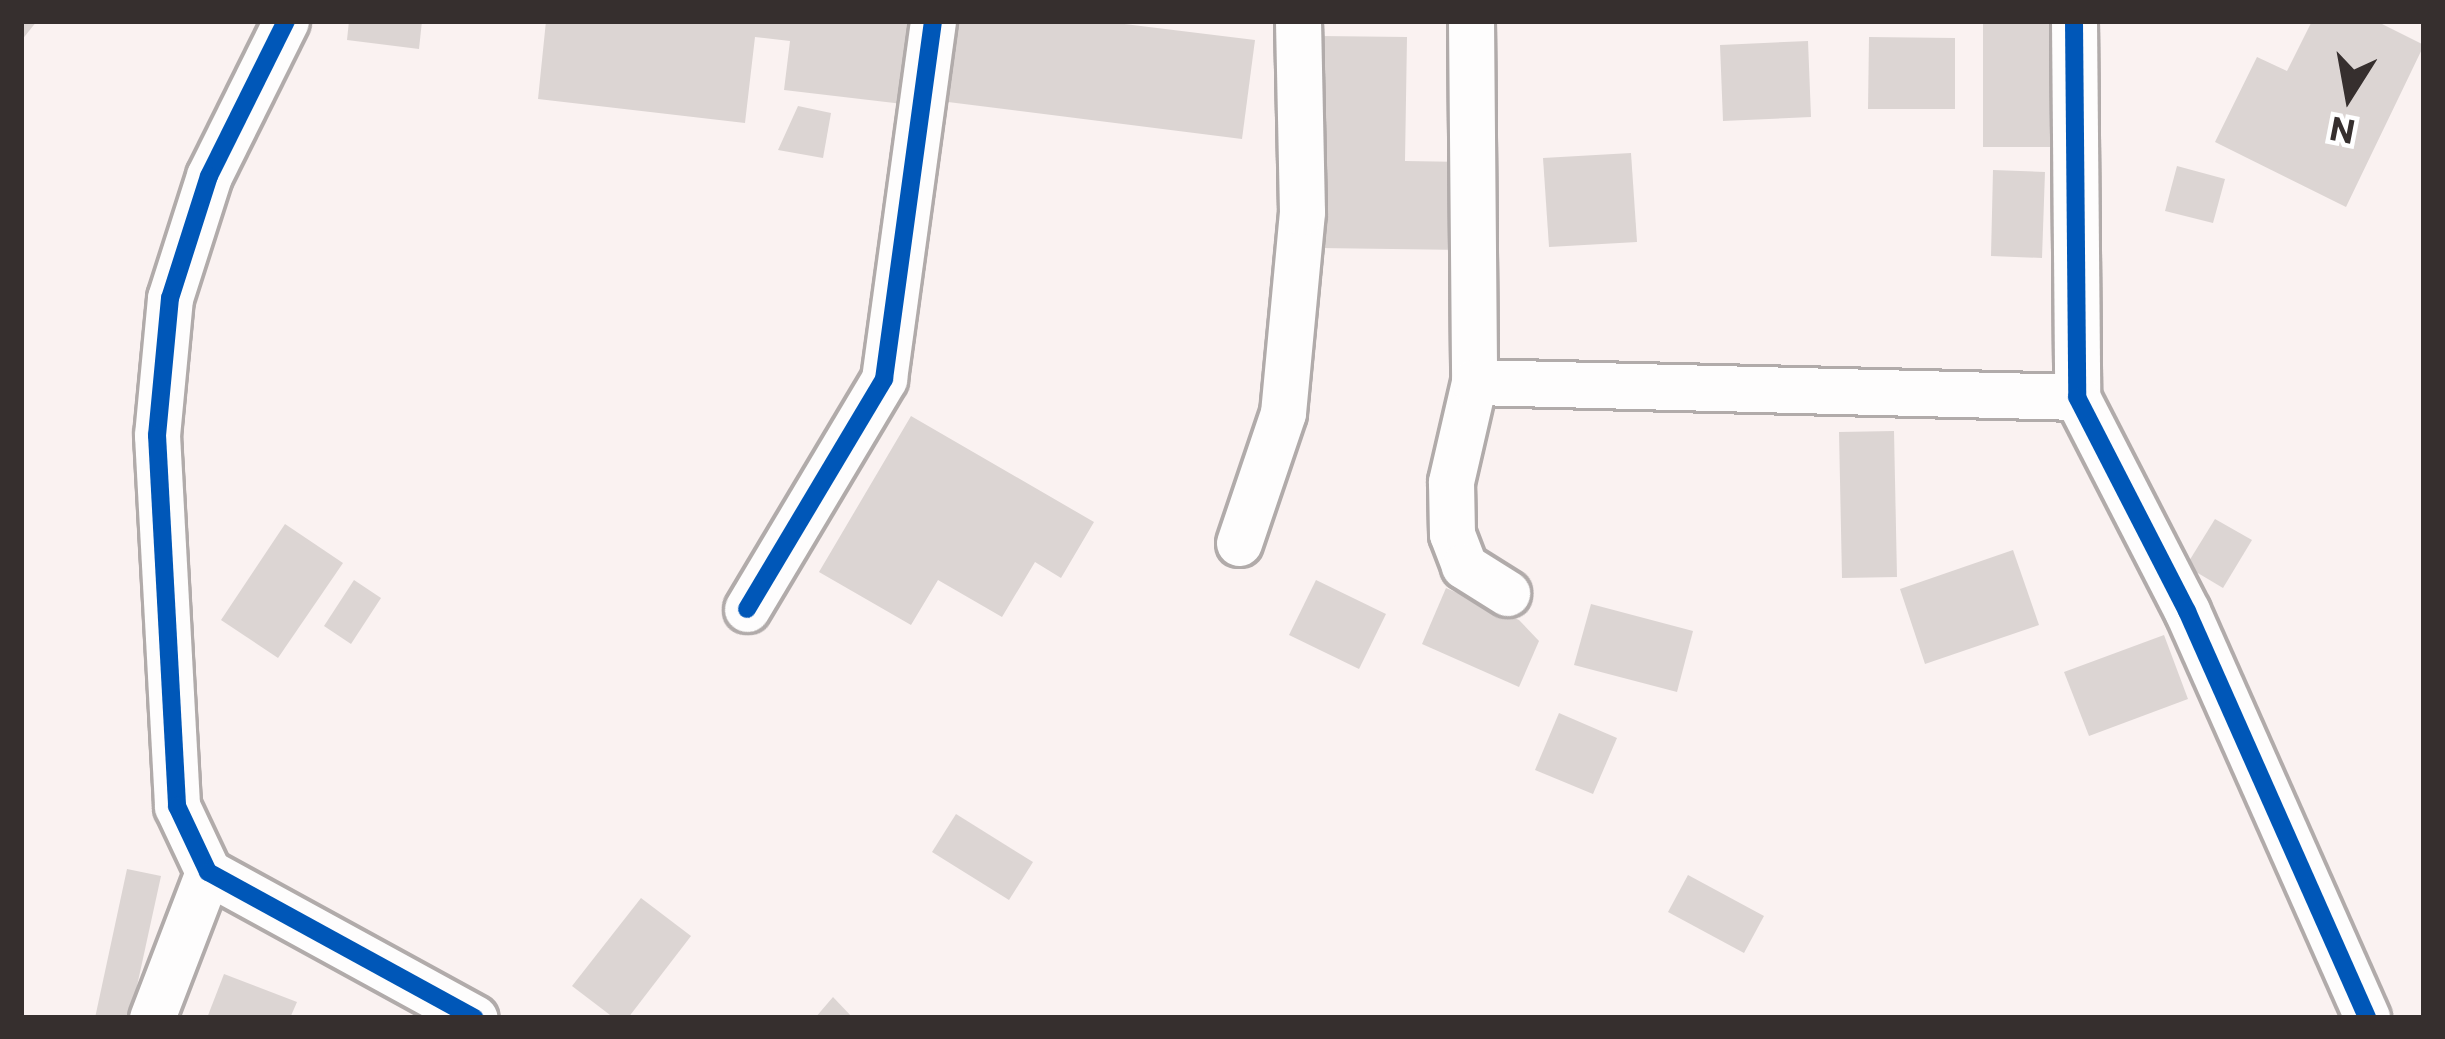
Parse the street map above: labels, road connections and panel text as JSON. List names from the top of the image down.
{
  "north": "bottom"
}
